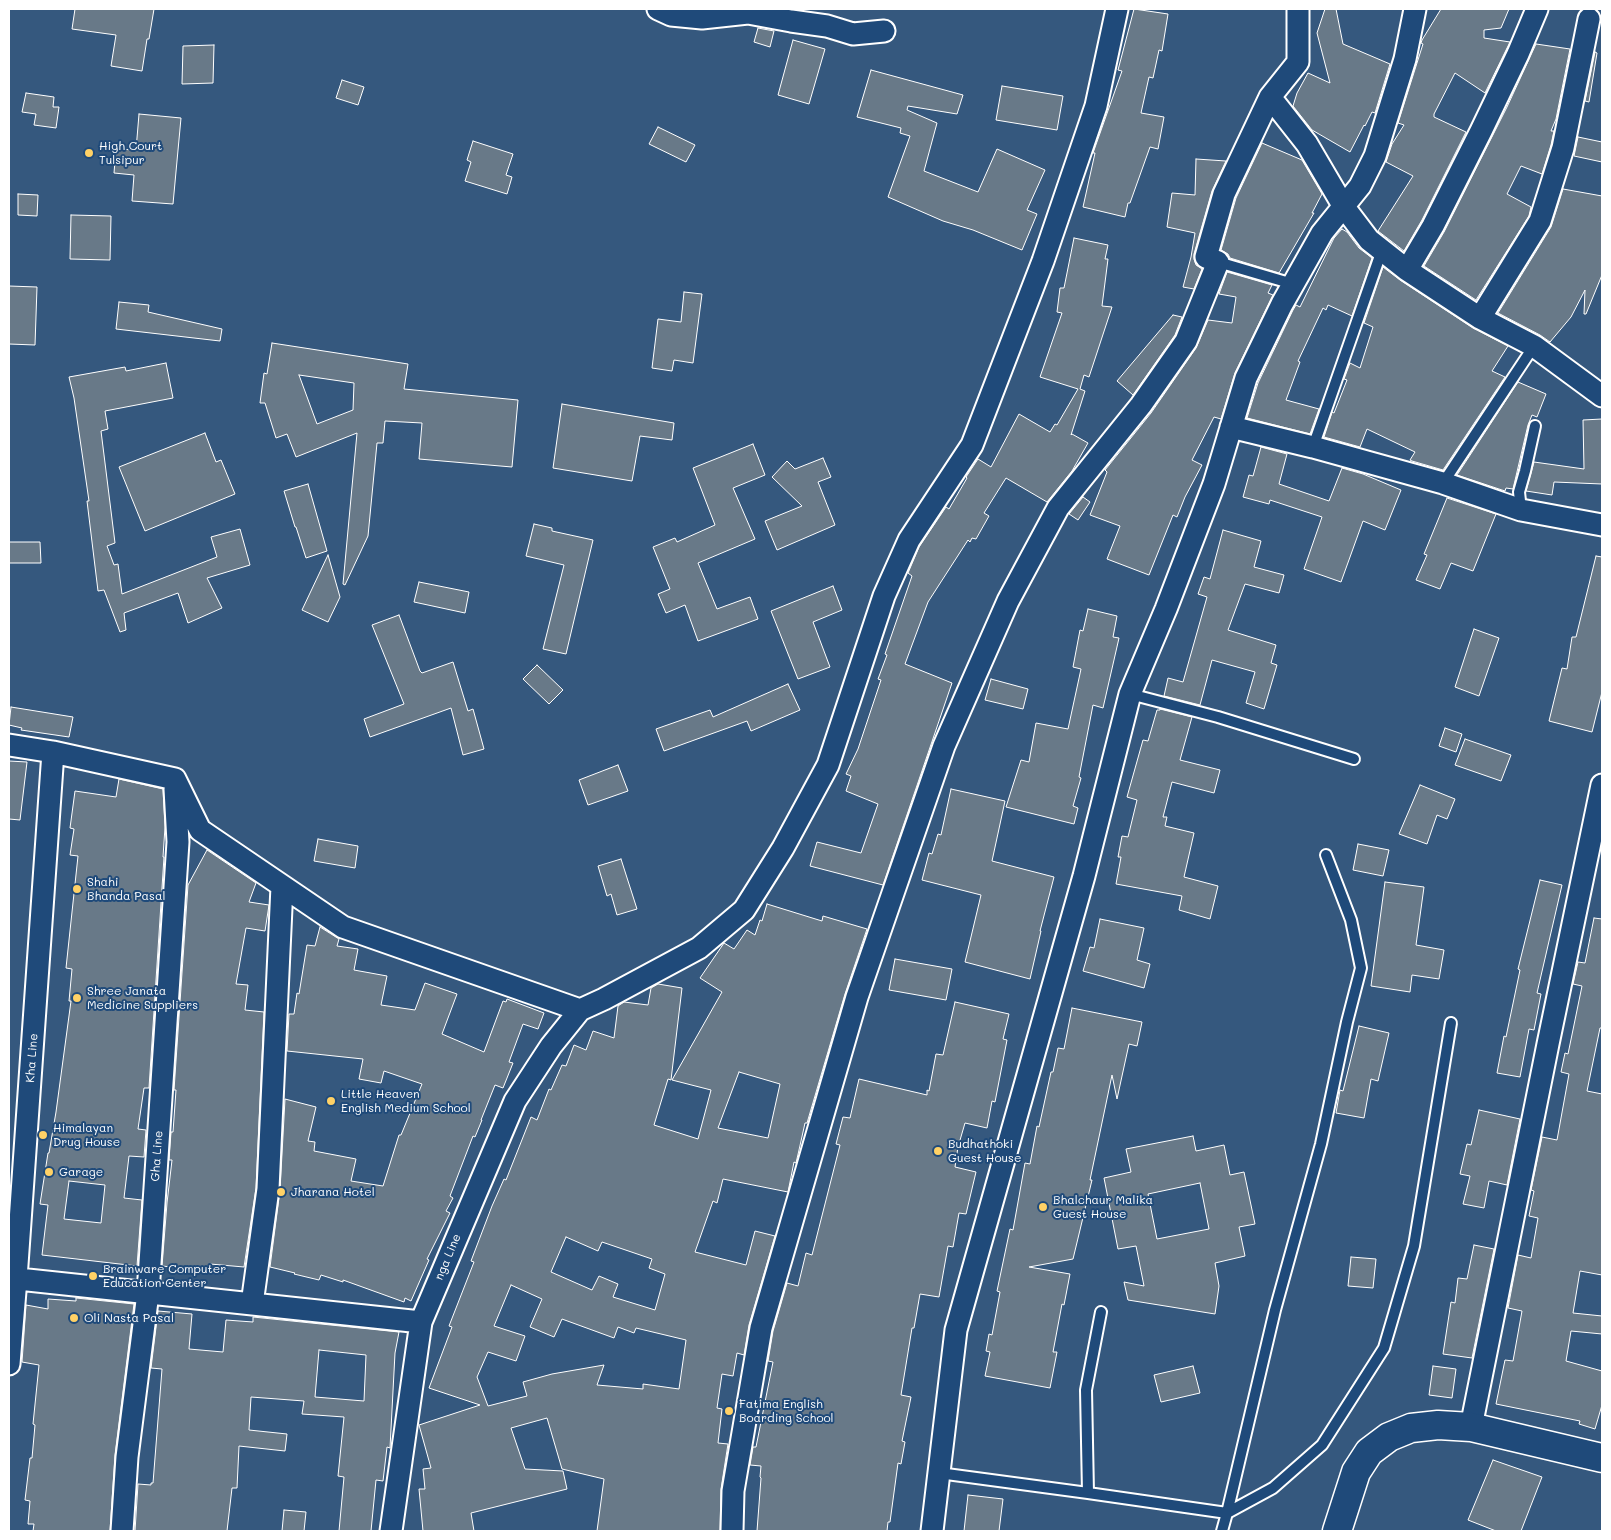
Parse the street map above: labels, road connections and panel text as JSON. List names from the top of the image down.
{
  "streets": {
    "street": ["Kha Line", "Gha Line", "nga Line"]
  },
  "places": [
    "High Court Tulsipur",
    "Shahi Bhanda Pasal",
    "Shree Janata Medicine Suppliers",
    "Little Heaven English Medium School",
    "Himalayan Drug House",
    "Budhathoki Guest House",
    "Garage",
    "Jharana Hotel",
    "Bhalchaur Malika Guest House",
    "Brainware Computer Education Center",
    "Oli Nasta Pasal",
    "Fatima English Boarding School"
  ]
}
